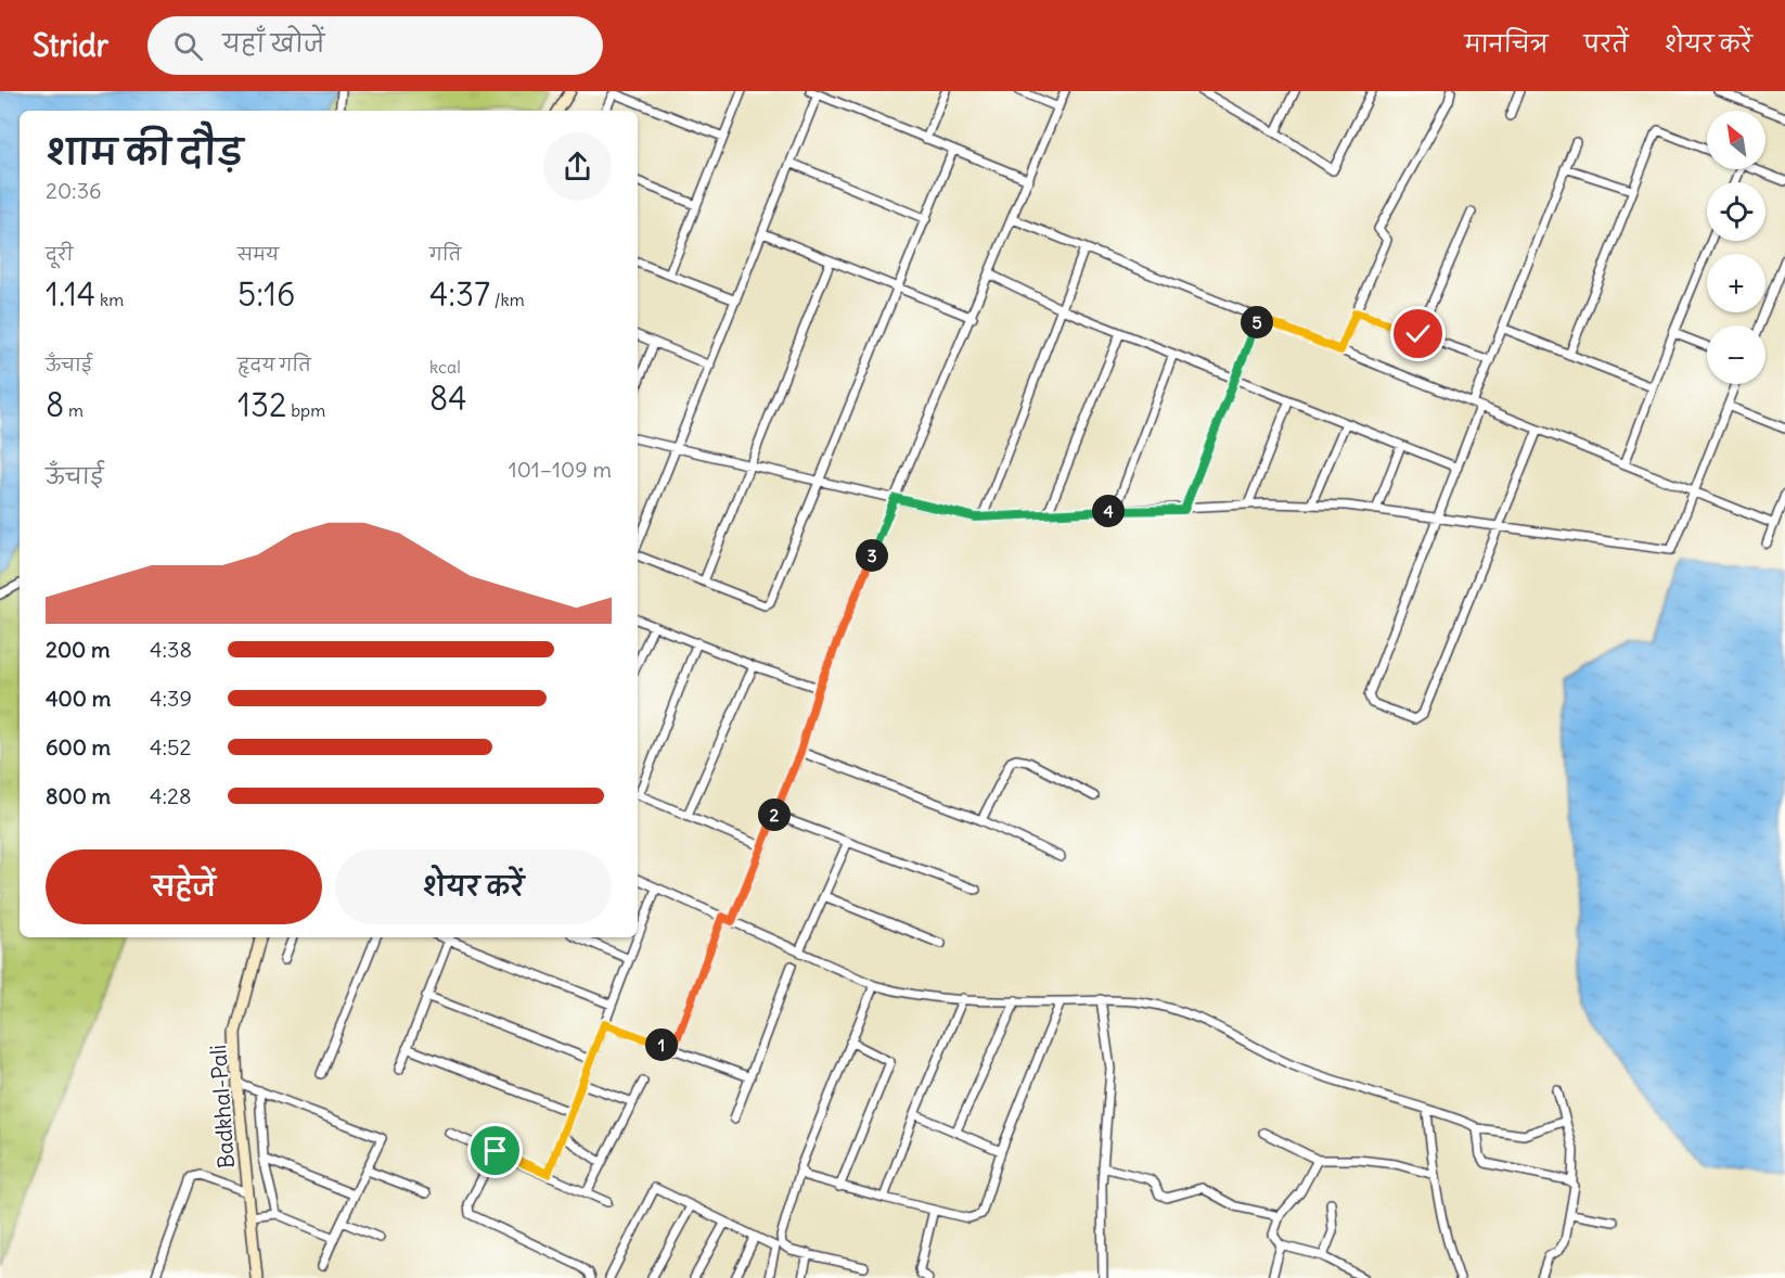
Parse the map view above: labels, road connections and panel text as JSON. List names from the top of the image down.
{
  "streets": {
    "street": ["Badkhal-Pali"]
  },
  "north": "top left",
  "page": {
    "header": "Stridr",
    "search": "यहाँ खोजें",
    "nav": ["मानचित्र", "परतें", "शेयर करें"],
    "map_buttons": ["+", "−"],
    "heading": ["शाम की दौड़", "20:36"],
    "stats": [
      ["दूरी", "1.14 km"],
      ["समय", "5:16"],
      ["गति", "4:37 /km"],
      ["ऊँचाई", "8 m"],
      ["हृदय गति", "132 bpm"],
      ["kcal", "84"]
    ],
    "pins": [
      "5",
      "4",
      "3",
      "2",
      "1"
    ],
    "chart": ["ऊँचाई", "101–109 m"],
    "list": [
      {
        "name": "200 m",
        "note": "4:38"
      },
      {
        "name": "400 m",
        "note": "4:39"
      },
      {
        "name": "600 m",
        "note": "4:52"
      },
      {
        "name": "800 m",
        "note": "4:28"
      }
    ],
    "buttons": ["सहेजें", "शेयर करें"]
  }
}
